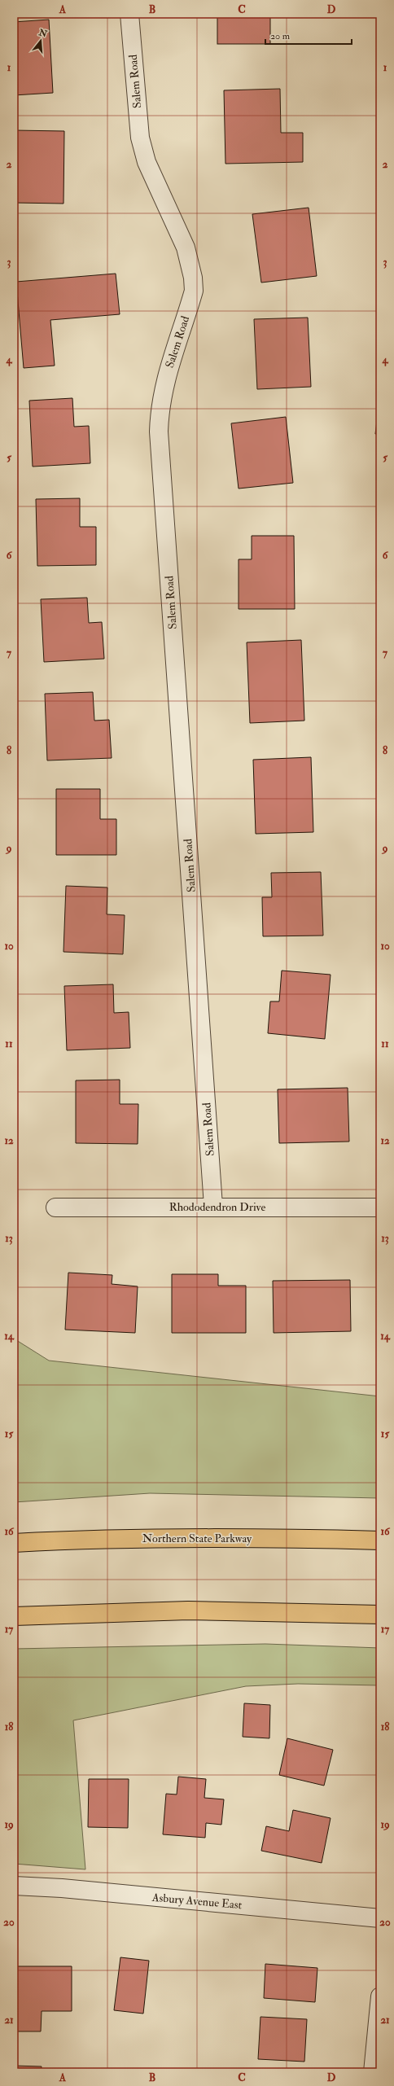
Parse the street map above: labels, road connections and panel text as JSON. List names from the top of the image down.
{
  "streets": {
    "highway": ["Northern State Parkway"],
    "street": ["Salem Road", "Rhododendron Drive", "Asbury Avenue East"]
  },
  "crossings": [
    ["Salem Road", "Rhododendron Drive"]
  ],
  "scale_bar": "20 m",
  "north": "top",
  "grid": {
    "columns": [
      "A",
      "B",
      "C",
      "D"
    ],
    "rows": [
      "1",
      "2",
      "3",
      "4",
      "5",
      "6",
      "7",
      "8",
      "9",
      "10",
      "11",
      "12",
      "13",
      "14",
      "15",
      "16",
      "17",
      "18",
      "19",
      "20",
      "21"
    ]
  }
}
